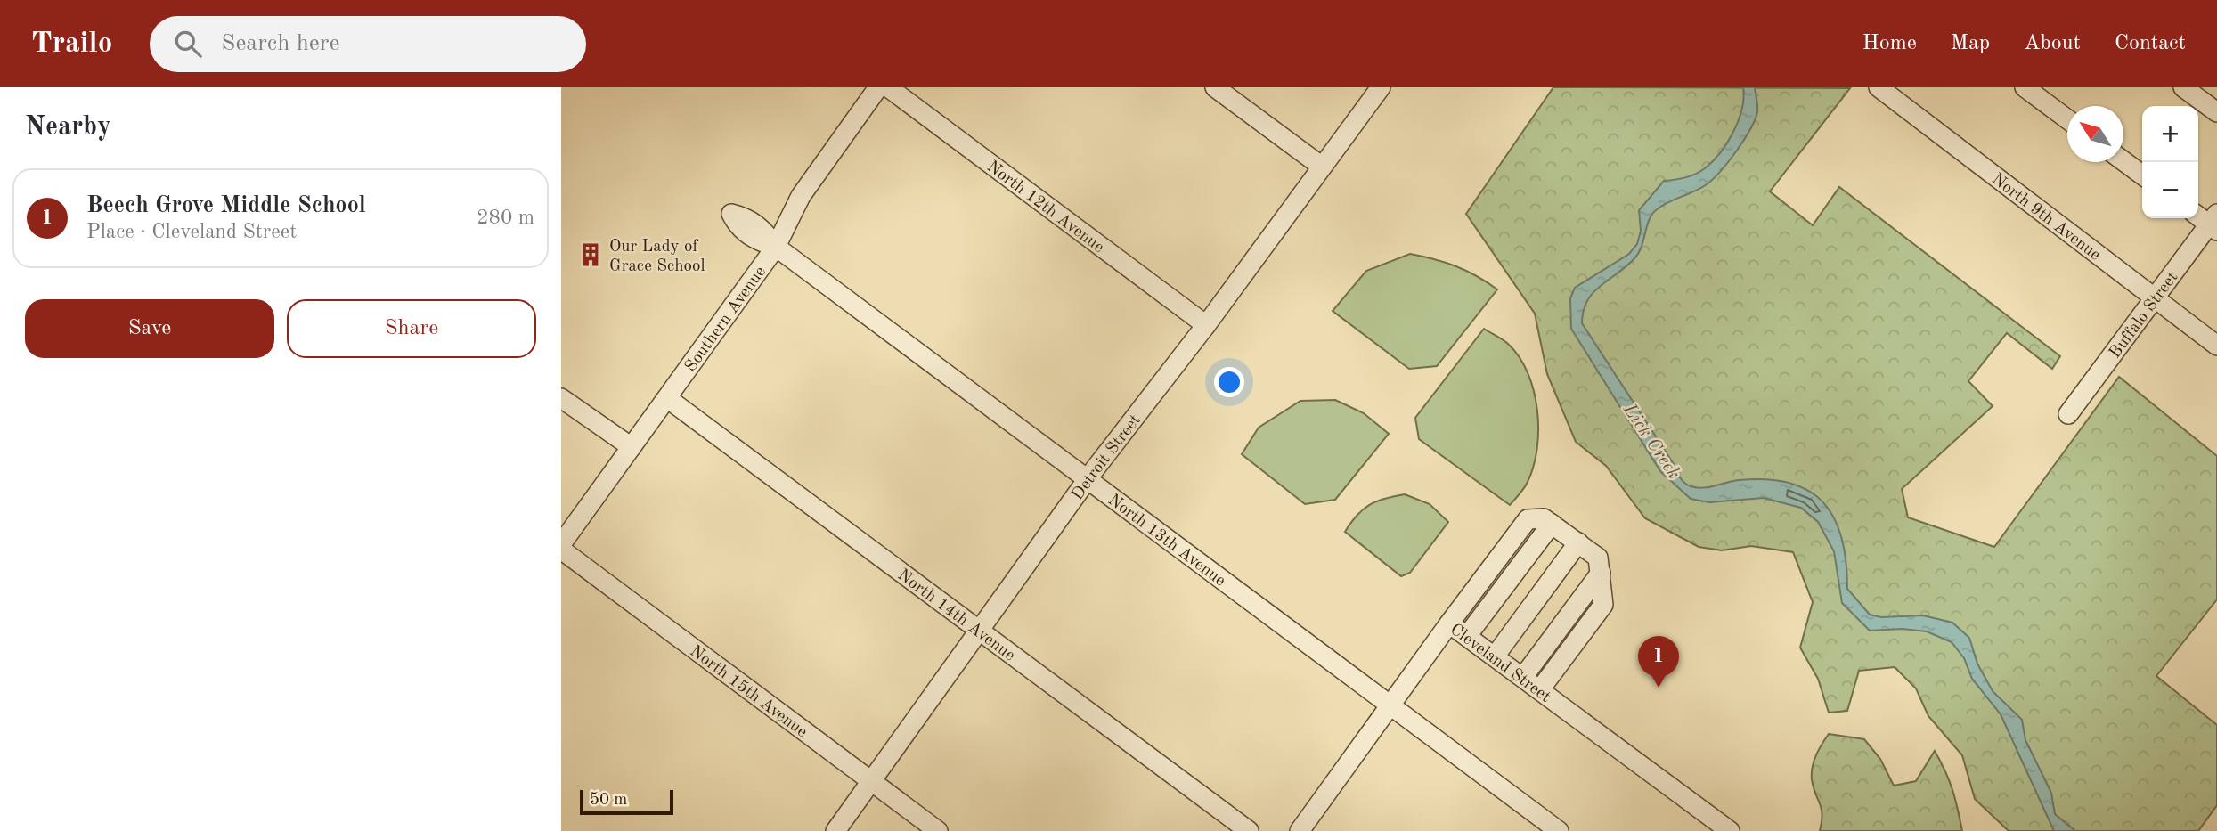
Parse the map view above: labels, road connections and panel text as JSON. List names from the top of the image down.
{
  "streets": {
    "street": [
      "North 12th Avenue",
      "North 9th Avenue",
      "Buffalo Street",
      "Southern Avenue",
      "Detroit Street",
      "North 13th Avenue",
      "North 14th Avenue",
      "Cleveland Street",
      "North 15th Avenue"
    ]
  },
  "crossings": [
    ["North 12th Avenue", "Detroit Street"],
    ["North 9th Avenue", "Buffalo Street"],
    ["Southern Avenue", "North 13th Avenue"],
    ["Southern Avenue", "North 14th Avenue"],
    ["Detroit Street", "North 13th Avenue"],
    ["Detroit Street", "North 14th Avenue"],
    ["Detroit Street", "North 15th Avenue"],
    ["North 13th Avenue", "Cleveland Street"]
  ],
  "water": ["Lick Creek"],
  "places": {
    "building": ["Our Lady of Grace School"]
  },
  "scale_bar": "50 m",
  "north": "top left",
  "page": {
    "header": "Trailo",
    "search": "Search here",
    "nav": [
      "Home",
      "Map",
      "About",
      "Contact"
    ],
    "heading": "Nearby",
    "map_buttons": ["+", "−"],
    "list": [
      {
        "mark": "1",
        "name": "Beech Grove Middle School",
        "note": "Place · Cleveland Street",
        "value": "280 m"
      }
    ],
    "buttons": ["Save", "Share"],
    "pins": "1",
    "scale": "50 m"
  }
}
